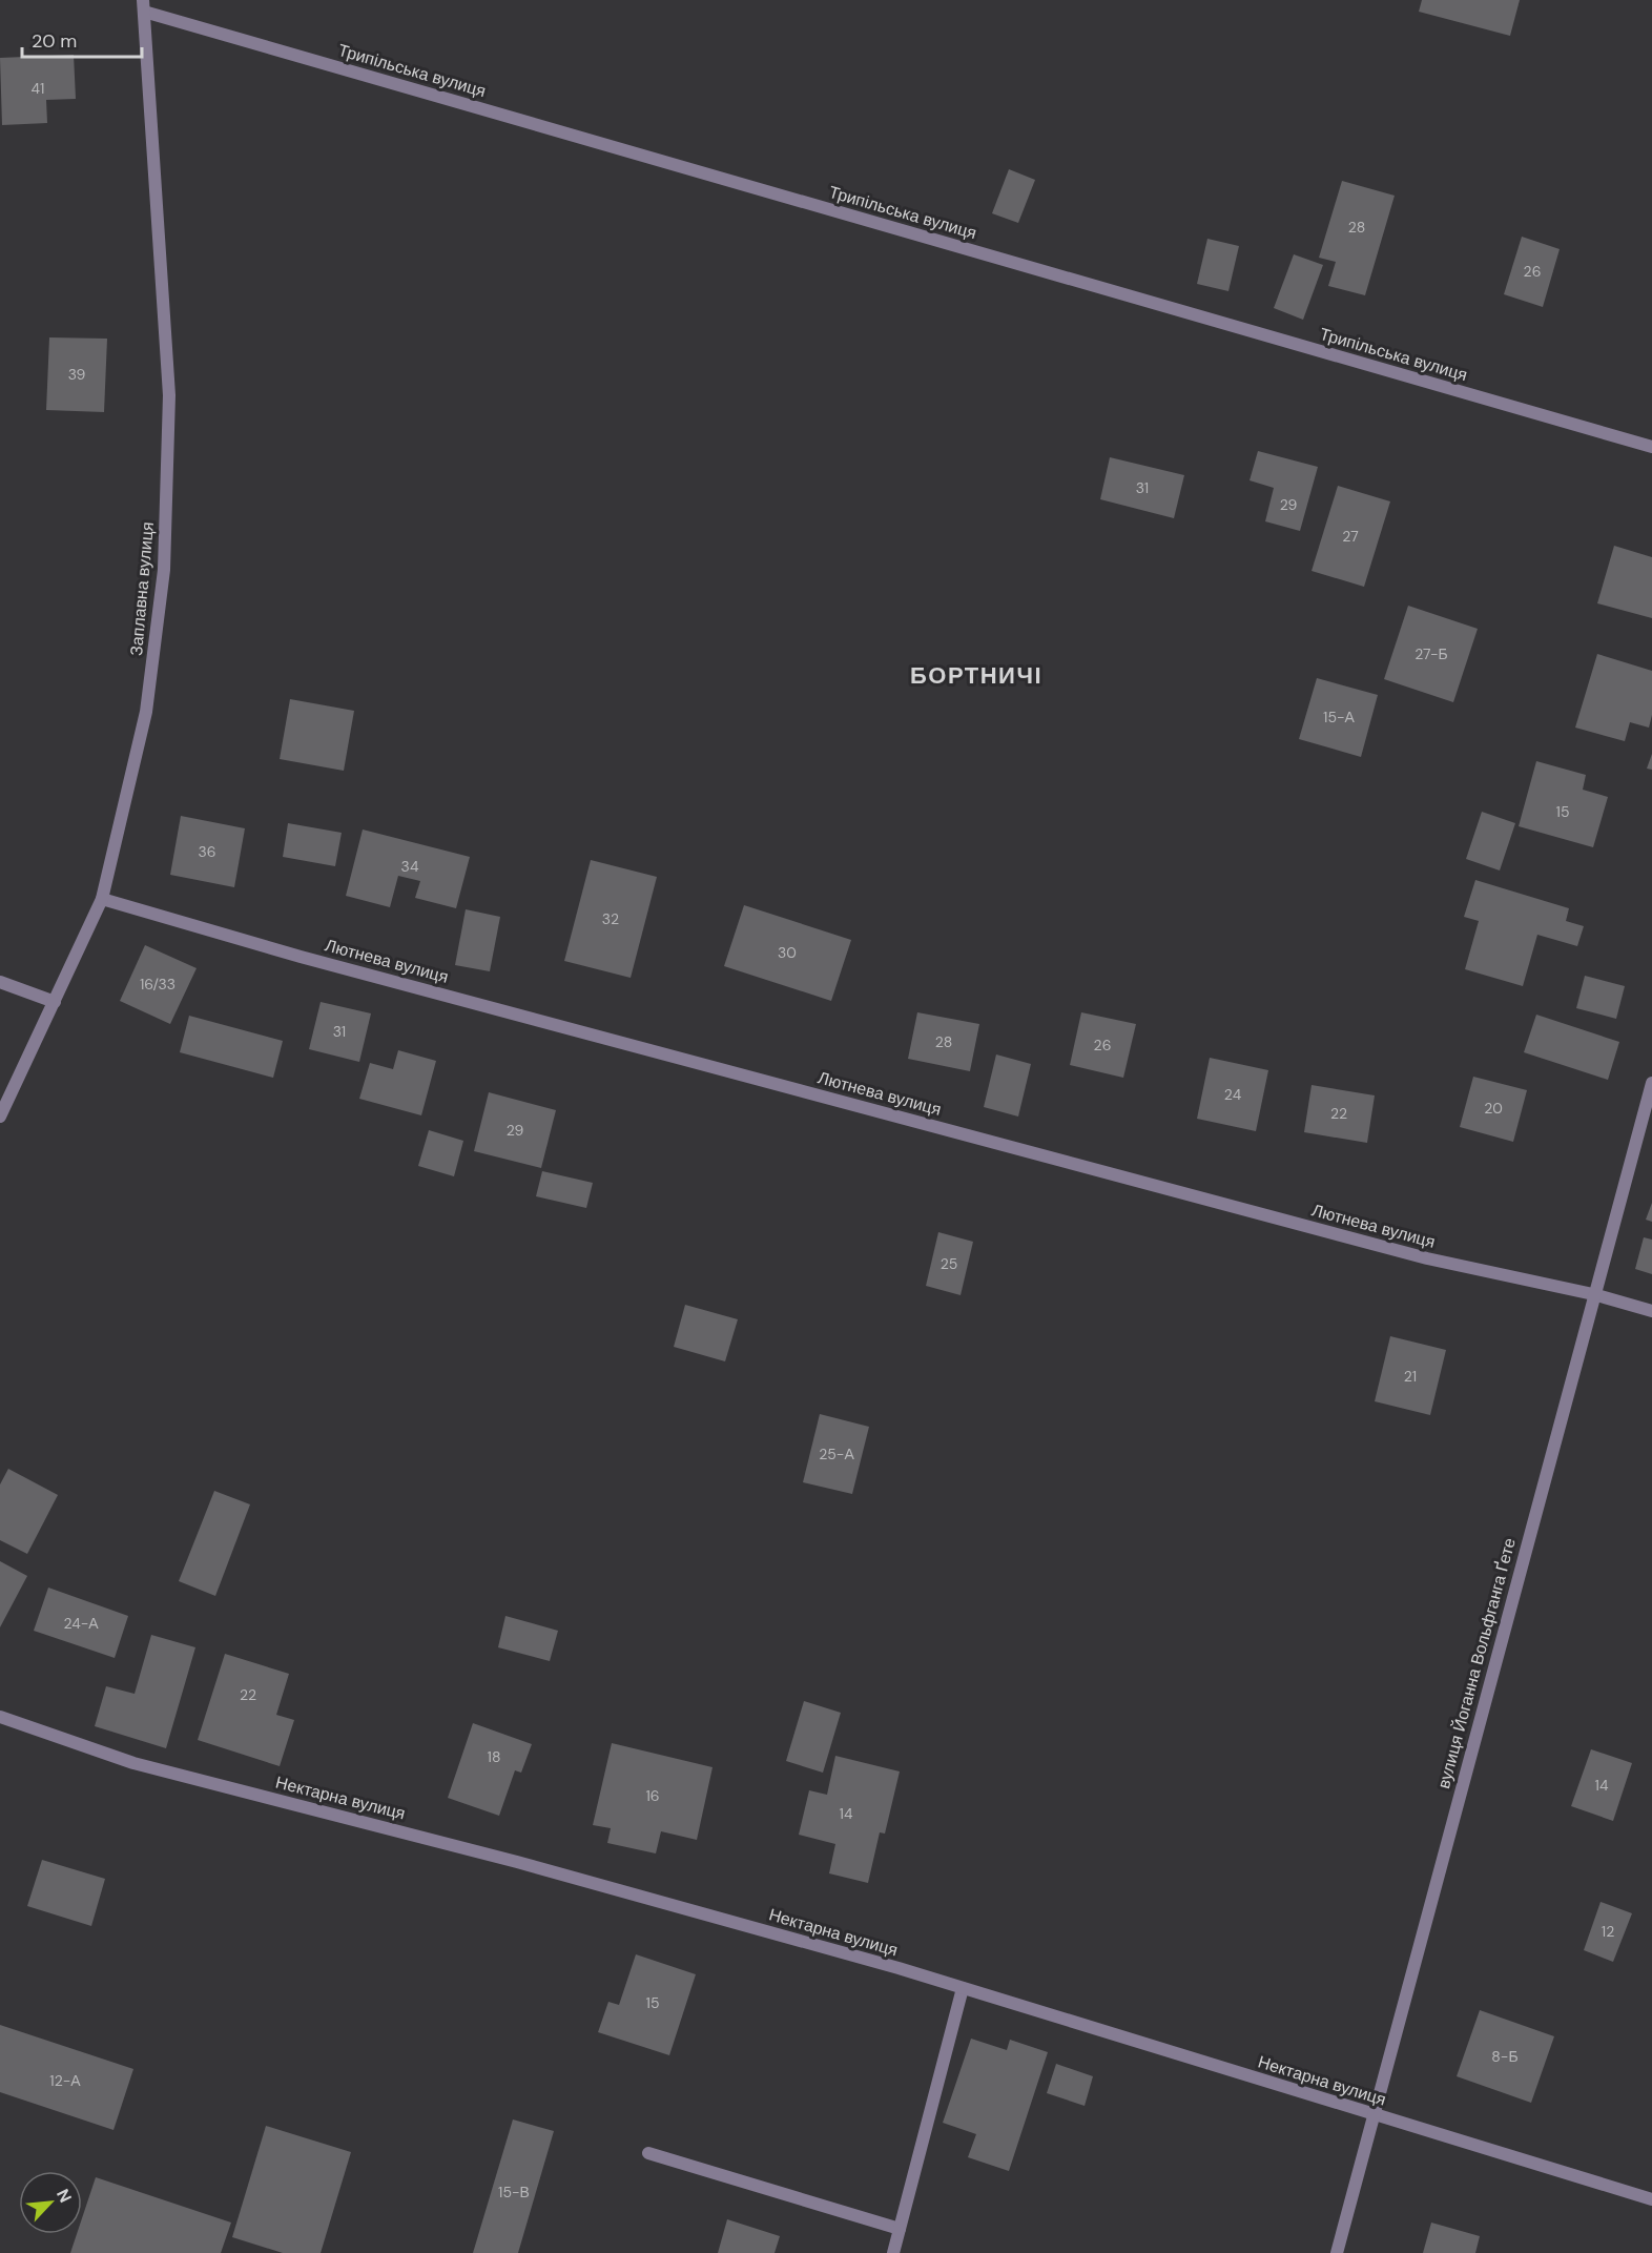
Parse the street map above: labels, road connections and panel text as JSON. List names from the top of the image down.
{
  "streets": {
    "street": [
      "Трипільська вулиця",
      "Заплавна вулиця",
      "Лютнева вулиця",
      "вулиця Йоганна Вольфганга Ґете",
      "Нектарна вулиця"
    ]
  },
  "crossings": [
    ["Трипільська вулиця", "Заплавна вулиця"],
    ["Заплавна вулиця", "Лютнева вулиця"],
    ["Лютнева вулиця", "вулиця Йоганна Вольфганга Ґете"],
    ["вулиця Йоганна Вольфганга Ґете", "Нектарна вулиця"]
  ],
  "districts": ["БОРТНИЧІ"],
  "house_numbers": [
    "41",
    "28",
    "26",
    "39",
    "31",
    "29",
    "27",
    "27-Б",
    "15-А",
    "15",
    "36",
    "34",
    "32",
    "30",
    "16/33",
    "31",
    "28",
    "26",
    "24",
    "20",
    "22",
    "29",
    "25",
    "21",
    "25-А",
    "24-А",
    "22",
    "18",
    "14",
    "16",
    "14",
    "12",
    "15",
    "8-Б",
    "12-А",
    "15-В"
  ],
  "scale_bar": "20 m",
  "north": "top right"
}
